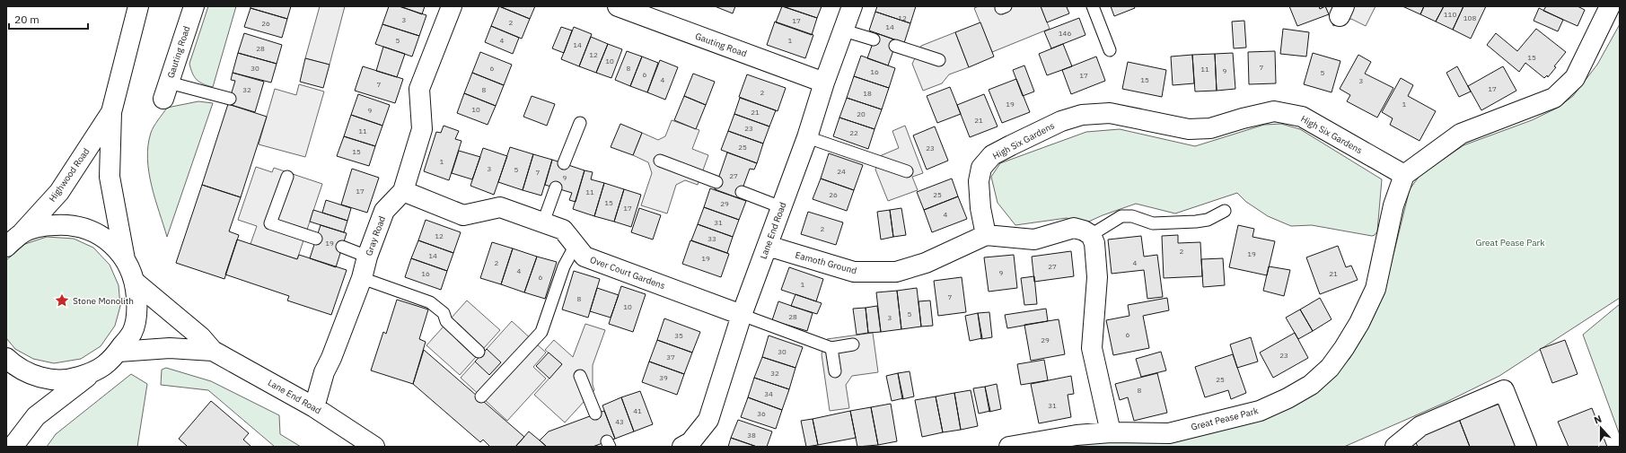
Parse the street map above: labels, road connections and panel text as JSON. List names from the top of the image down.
{
  "streets": {
    "street": [
      "Gauting Road",
      "High Six Gardens",
      "Highwood Road",
      "Lane End Road",
      "Gray Road",
      "Eamoth Ground",
      "Over Court Gardens",
      "Great Pease Park"
    ]
  },
  "crossings": [
    ["Gauting Road", "Lane End Road"],
    ["High Six Gardens", "Eamoth Ground"],
    ["High Six Gardens", "Great Pease Park"],
    ["Lane End Road", "Gray Road"],
    ["Lane End Road", "Eamoth Ground"],
    ["Lane End Road", "Over Court Gardens"],
    ["Gray Road", "Over Court Gardens"]
  ],
  "parks": ["Great Pease Park"],
  "places": {
    "place": ["Stone Monolith"]
  },
  "house_numbers": [
    "110",
    "12",
    "108",
    "3",
    "17",
    "2",
    "26",
    "14",
    "146",
    "5",
    "4",
    "1",
    "14",
    "28",
    "12",
    "15",
    "10",
    "7",
    "30",
    "6",
    "8",
    "11",
    "9",
    "16",
    "5",
    "6",
    "17",
    "4",
    "15",
    "3",
    "7",
    "17",
    "32",
    "8",
    "2",
    "18",
    "19",
    "1",
    "10",
    "9",
    "21",
    "20",
    "21",
    "23",
    "11",
    "22",
    "25",
    "23",
    "15",
    "1",
    "3",
    "5",
    "24",
    "7",
    "27",
    "9",
    "17",
    "11",
    "26",
    "25",
    "15",
    "29",
    "17",
    "4",
    "31",
    "2",
    "12",
    "33",
    "19",
    "2",
    "19",
    "14",
    "19",
    "2",
    "4",
    "27",
    "4",
    "9",
    "16",
    "21",
    "6",
    "1",
    "7",
    "8",
    "10",
    "5",
    "28",
    "3",
    "6",
    "35",
    "29",
    "30",
    "23",
    "37",
    "32",
    "39",
    "25",
    "8",
    "34",
    "31",
    "41",
    "36",
    "43",
    "38"
  ],
  "scale_bar": "20 m",
  "north": "top"
}
